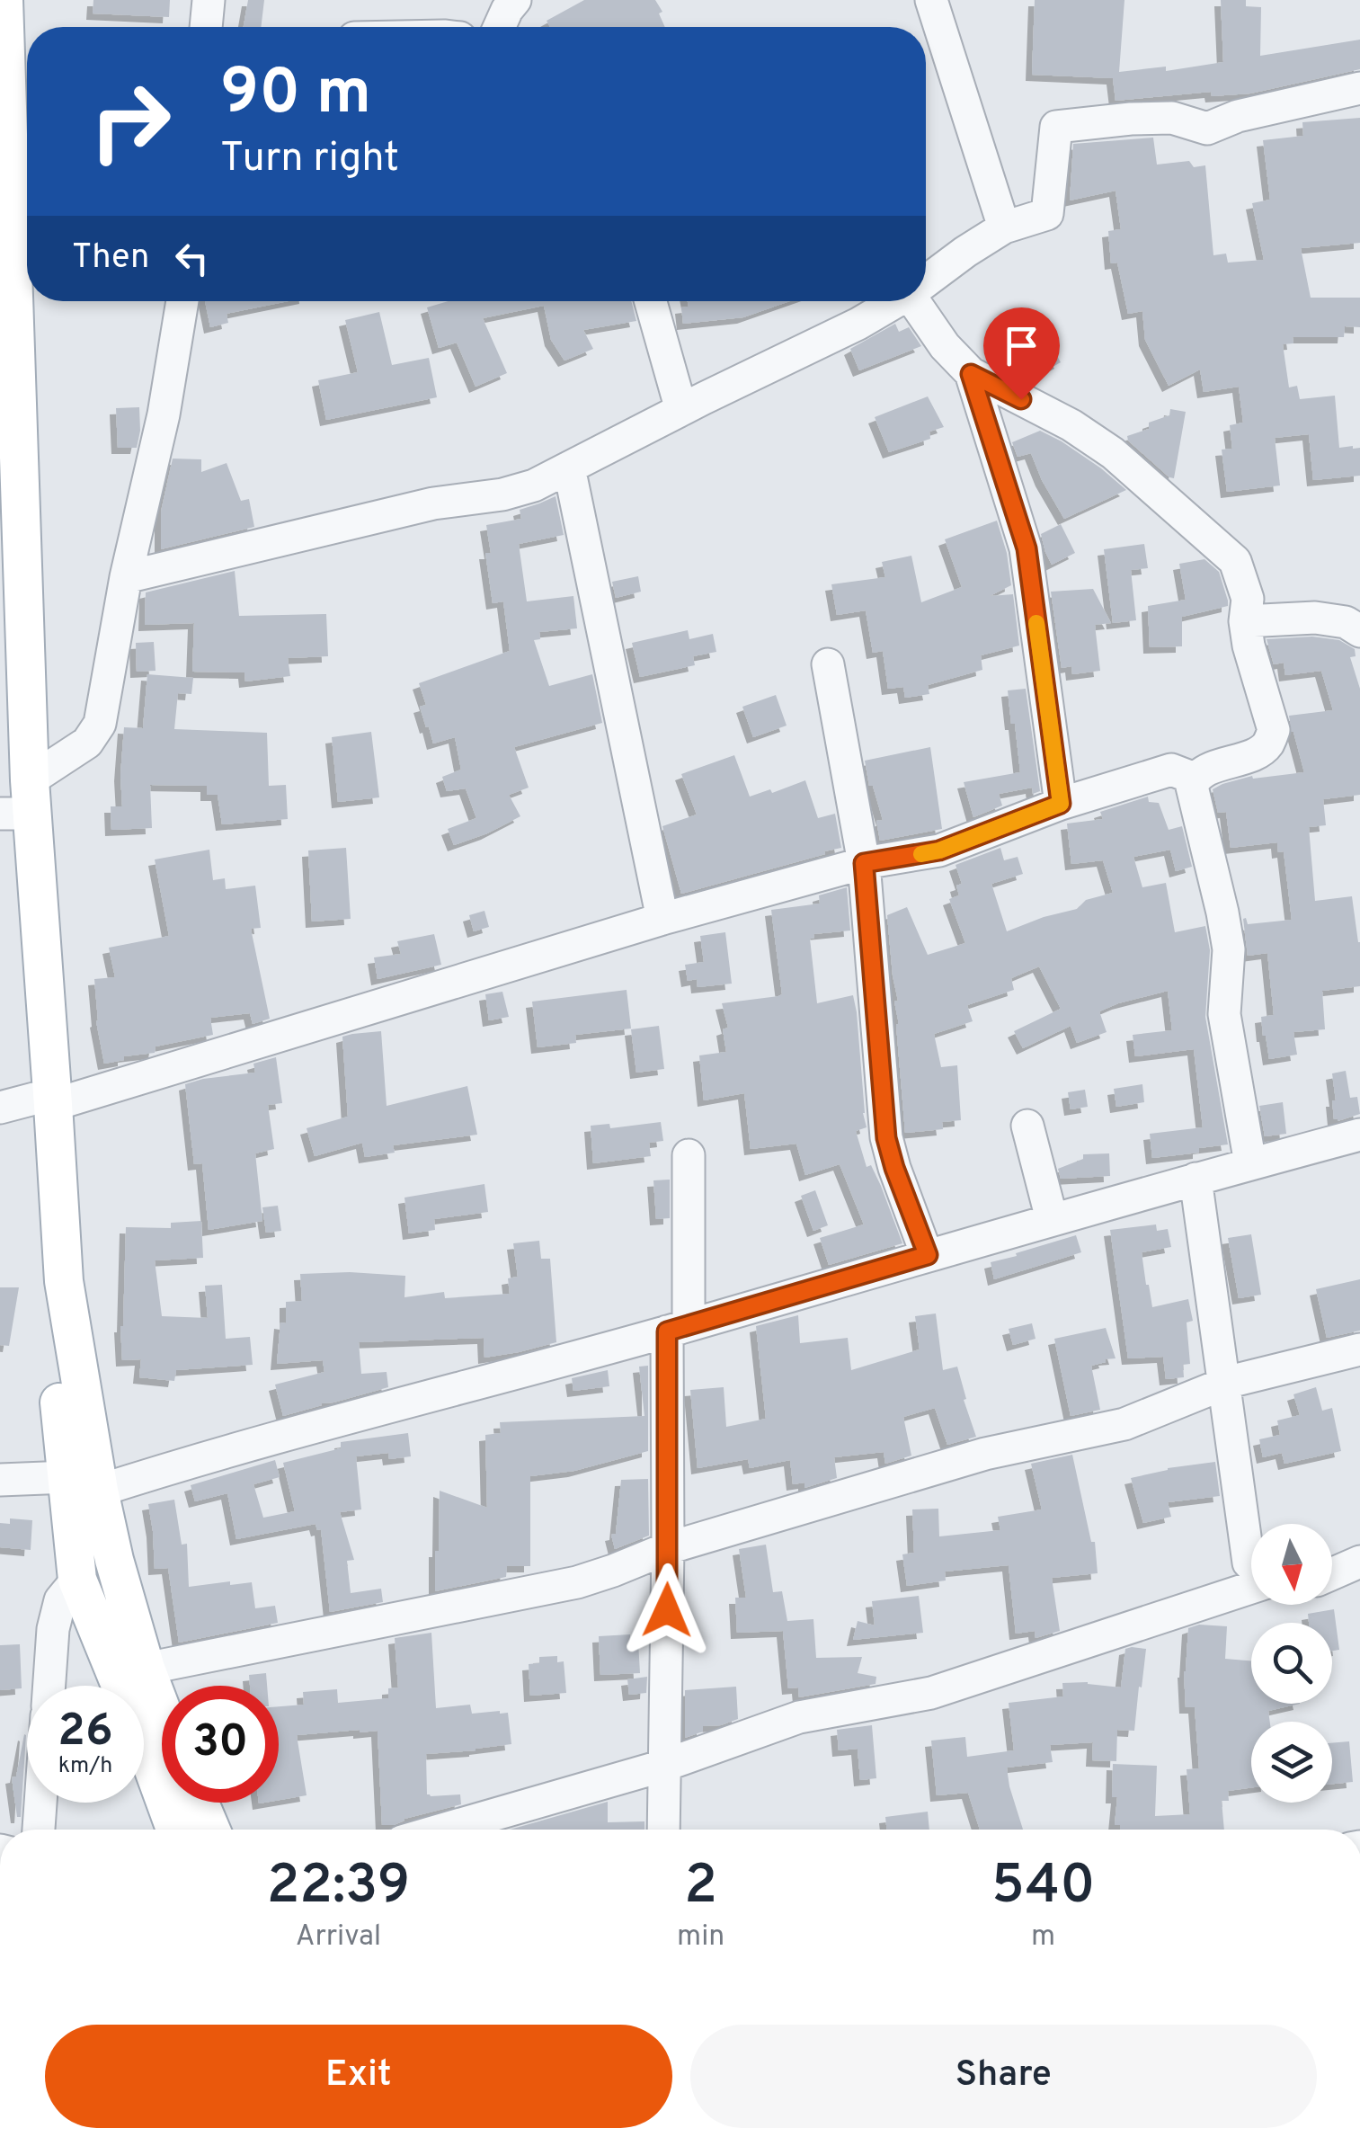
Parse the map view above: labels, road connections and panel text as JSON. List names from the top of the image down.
{
  "north": "bottom",
  "page": {
    "turn": ["90 m", "Turn right"],
    "then": "Then",
    "speed": "26 km/h",
    "limit": "30",
    "eta": [
      "22:39",
      "Arrival",
      "2",
      "min",
      "540",
      "m"
    ],
    "buttons": ["Exit", "Share"]
  }
}
